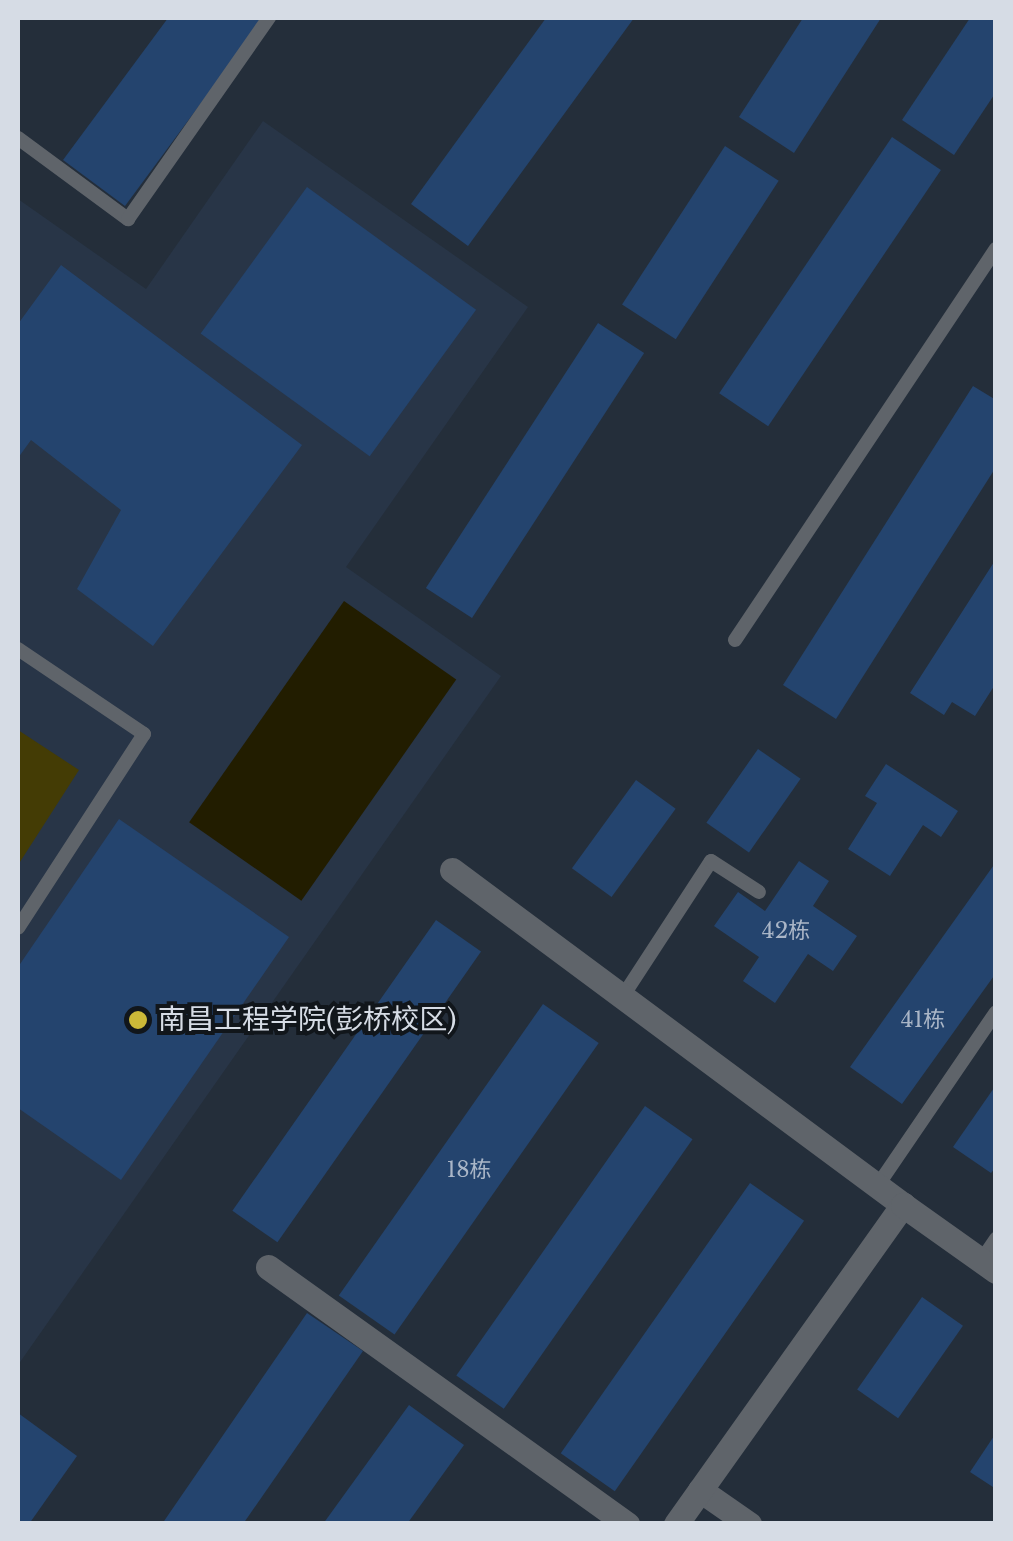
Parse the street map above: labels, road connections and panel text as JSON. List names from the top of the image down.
{
  "places": ["南昌工程学院(彭桥校区)"],
  "house_numbers": ["42栋", "41栋", "18栋"]
}
